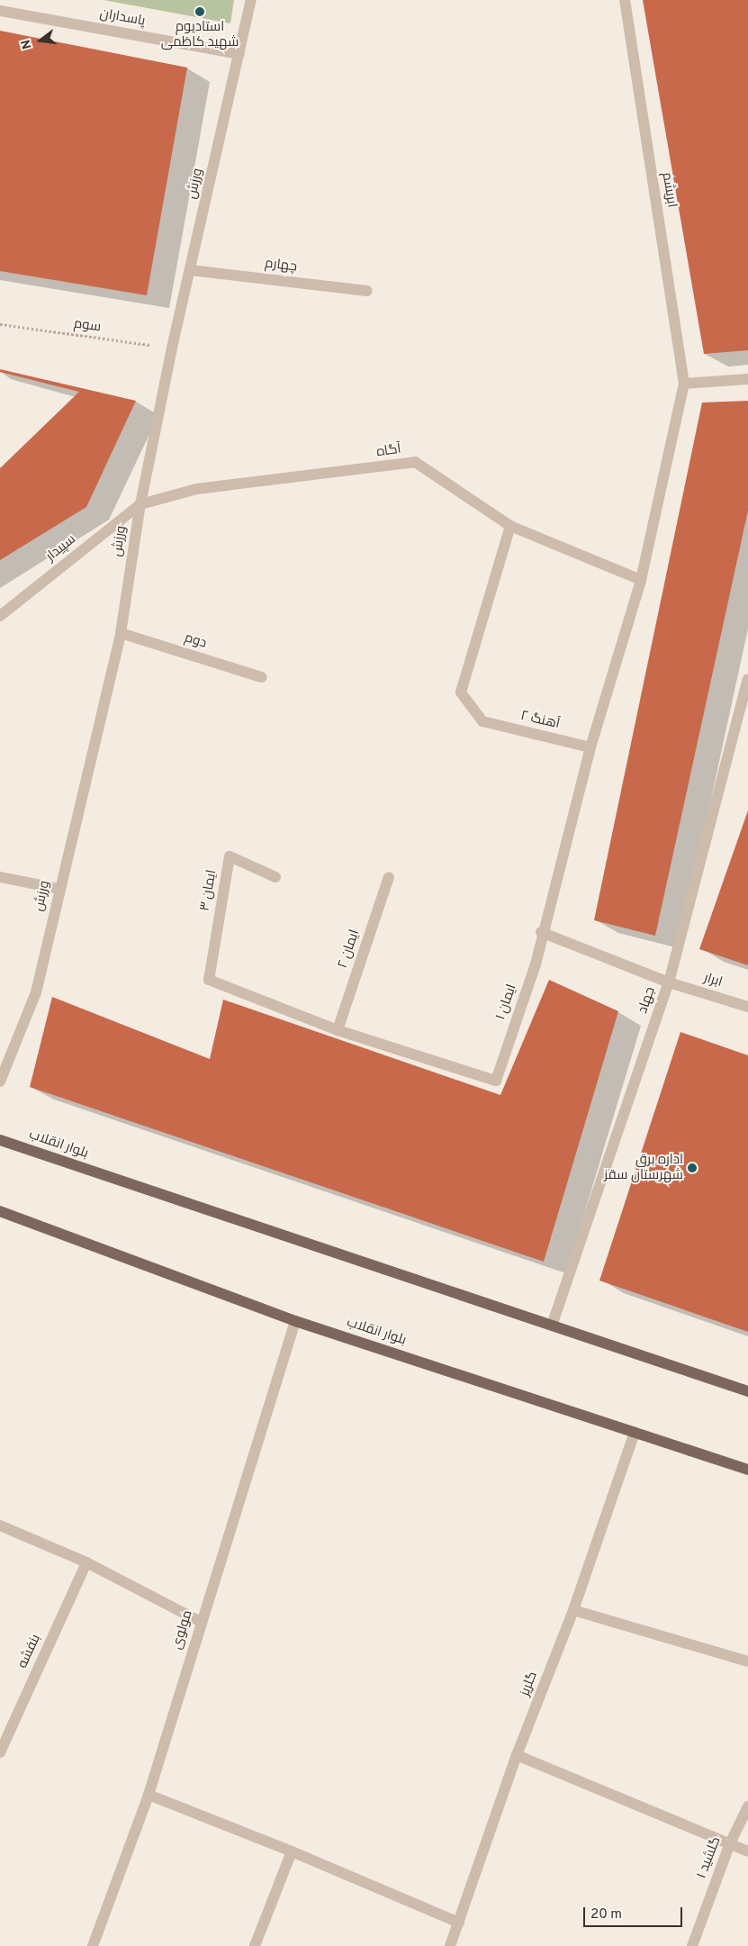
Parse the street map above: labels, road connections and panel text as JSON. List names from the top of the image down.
{
  "streets": {
    "main road": ["بلوار انقلاب"],
    "street": [
      "پاسداران",
      "ورزش",
      "ابریشم",
      "چهارم",
      "آگاه",
      "سپیدار",
      "دوم",
      "آهنگ ۲",
      "ایمان ۳",
      "ایمان ۲",
      "ابرار",
      "جهاد",
      "ایمان ۱",
      "مولوی",
      "بنفشه",
      "گلریز",
      "گلشید ۱"
    ],
    "path": ["سوم"]
  },
  "crossings": [
    ["پاسداران", "ورزش"],
    ["ورزش", "چهارم"],
    ["ورزش", "سوم"],
    ["ورزش", "آگاه"],
    ["ورزش", "سپیدار"],
    ["ورزش", "دوم"],
    ["ابریشم", "ایمان ۱"],
    ["آگاه", "سپیدار"],
    ["آگاه", "آهنگ ۲"],
    ["آگاه", "ایمان ۱"],
    ["آهنگ ۲", "ایمان ۱"],
    ["ایمان ۳", "ایمان ۲"],
    ["ایمان ۳", "ایمان ۱"],
    ["ایمان ۲", "ایمان ۱"],
    ["ابرار", "جهاد"],
    ["ابرار", "ایمان ۱"],
    ["جهاد", "بلوار انقلاب"],
    ["بلوار انقلاب", "مولوی"],
    ["بلوار انقلاب", "گلریز"]
  ],
  "places": ["استادیوم شهید کاظمی", "اداره برق شهرستان سقز"],
  "scale_bar": "20 m",
  "north": "left"
}
